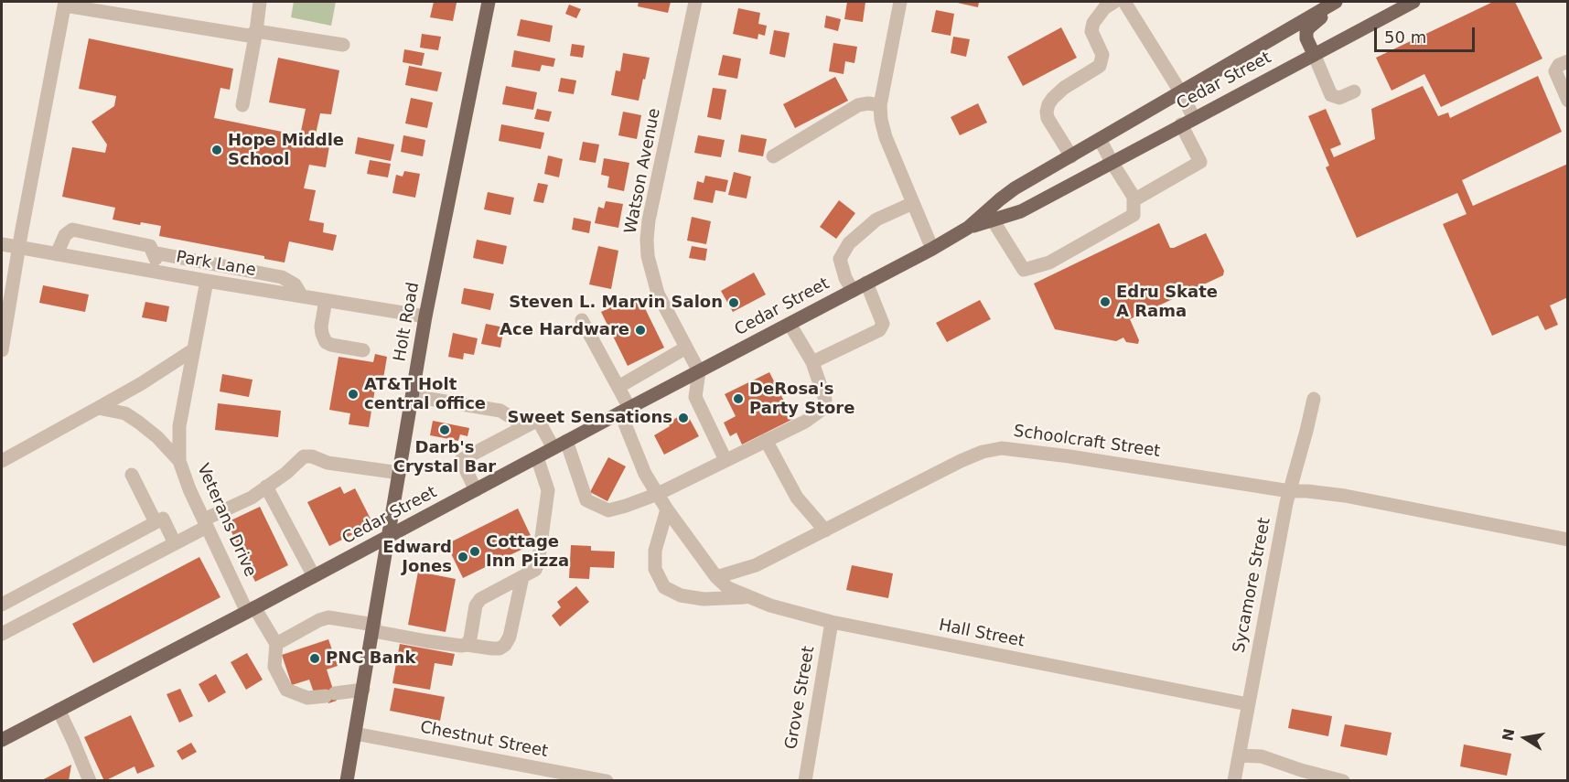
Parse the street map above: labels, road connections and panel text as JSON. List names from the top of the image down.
{
  "streets": {
    "main road": ["Cedar Street", "Holt Road"],
    "street": [
      "Watson Avenue",
      "Park Lane",
      "Schoolcraft Street",
      "Veterans Drive",
      "Sycamore Street",
      "Hall Street",
      "Grove Street",
      "Chestnut Street"
    ]
  },
  "crossings": [
    ["Cedar Street", "Watson Avenue"],
    ["Cedar Street", "Holt Road"],
    ["Cedar Street", "Veterans Drive"],
    ["Park Lane", "Holt Road"],
    ["Park Lane", "Veterans Drive"],
    ["Holt Road", "Veterans Drive"],
    ["Holt Road", "Chestnut Street"],
    ["Schoolcraft Street", "Sycamore Street"],
    ["Schoolcraft Street", "Hall Street"],
    ["Sycamore Street", "Hall Street"],
    ["Hall Street", "Grove Street"]
  ],
  "places": [
    "Hope Middle School",
    "Edru Skate A Rama",
    "Steven L. Marvin Salon",
    "Ace Hardware",
    "AT&T Holt central office",
    "DeRosa's Party Store",
    "Sweet Sensations",
    "Darb's Crystal Bar",
    "Cottage Inn Pizza",
    "Edward Jones",
    "PNC Bank"
  ],
  "scale_bar": "50 m",
  "north": "left"
}
